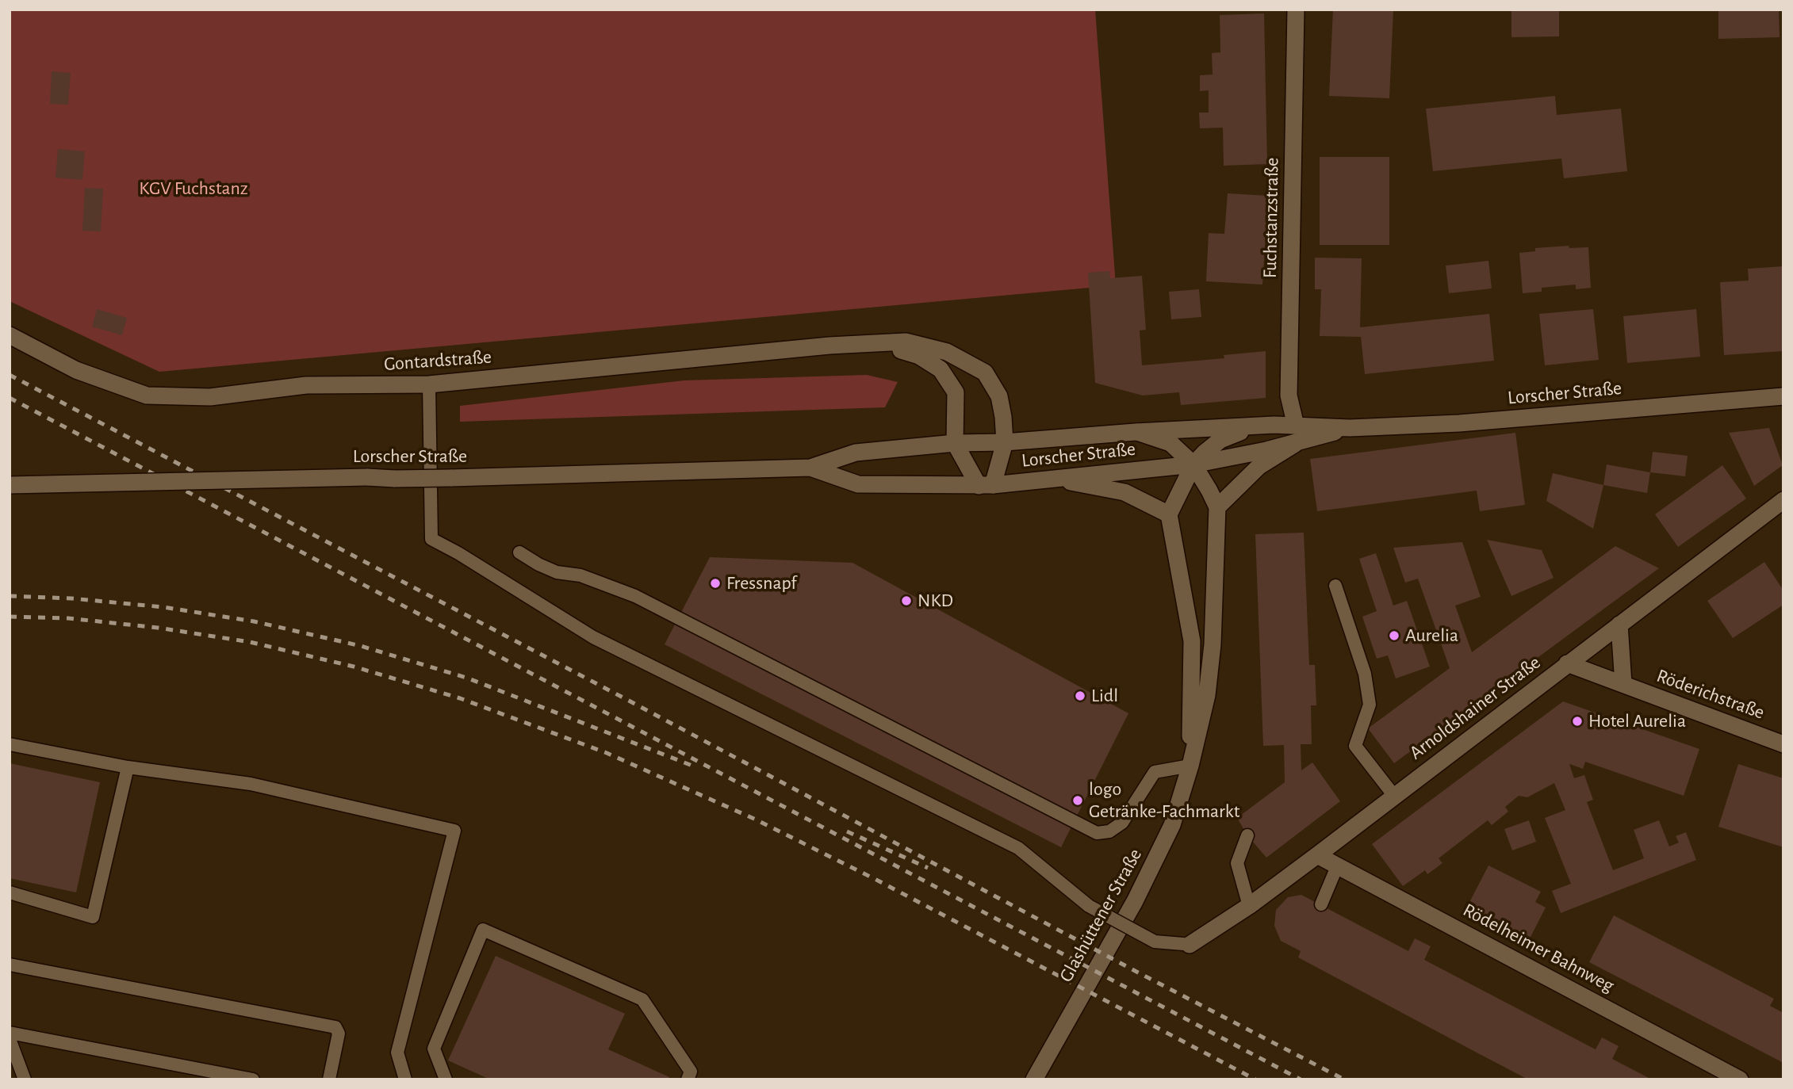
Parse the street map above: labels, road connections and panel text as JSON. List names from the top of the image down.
{
  "streets": {
    "street": [
      "Fuchstanzstraße",
      "Gontardstraße",
      "Lorscher Straße",
      "Röderichstraße",
      "Arnoldshainer Straße",
      "Glashüttener Straße",
      "Rödelheimer Bahnweg"
    ]
  },
  "crossings": [
    ["Fuchstanzstraße", "Lorscher Straße"],
    ["Gontardstraße", "Lorscher Straße"],
    ["Lorscher Straße", "Glashüttener Straße"],
    ["Röderichstraße", "Arnoldshainer Straße"],
    ["Arnoldshainer Straße", "Rödelheimer Bahnweg"]
  ],
  "parks": ["KGV Fuchstanz"],
  "places": [
    "Fressnapf",
    "NKD",
    "Aurelia",
    "Lidl",
    "Hotel Aurelia",
    "logo Getränke-Fachmarkt"
  ]
}
